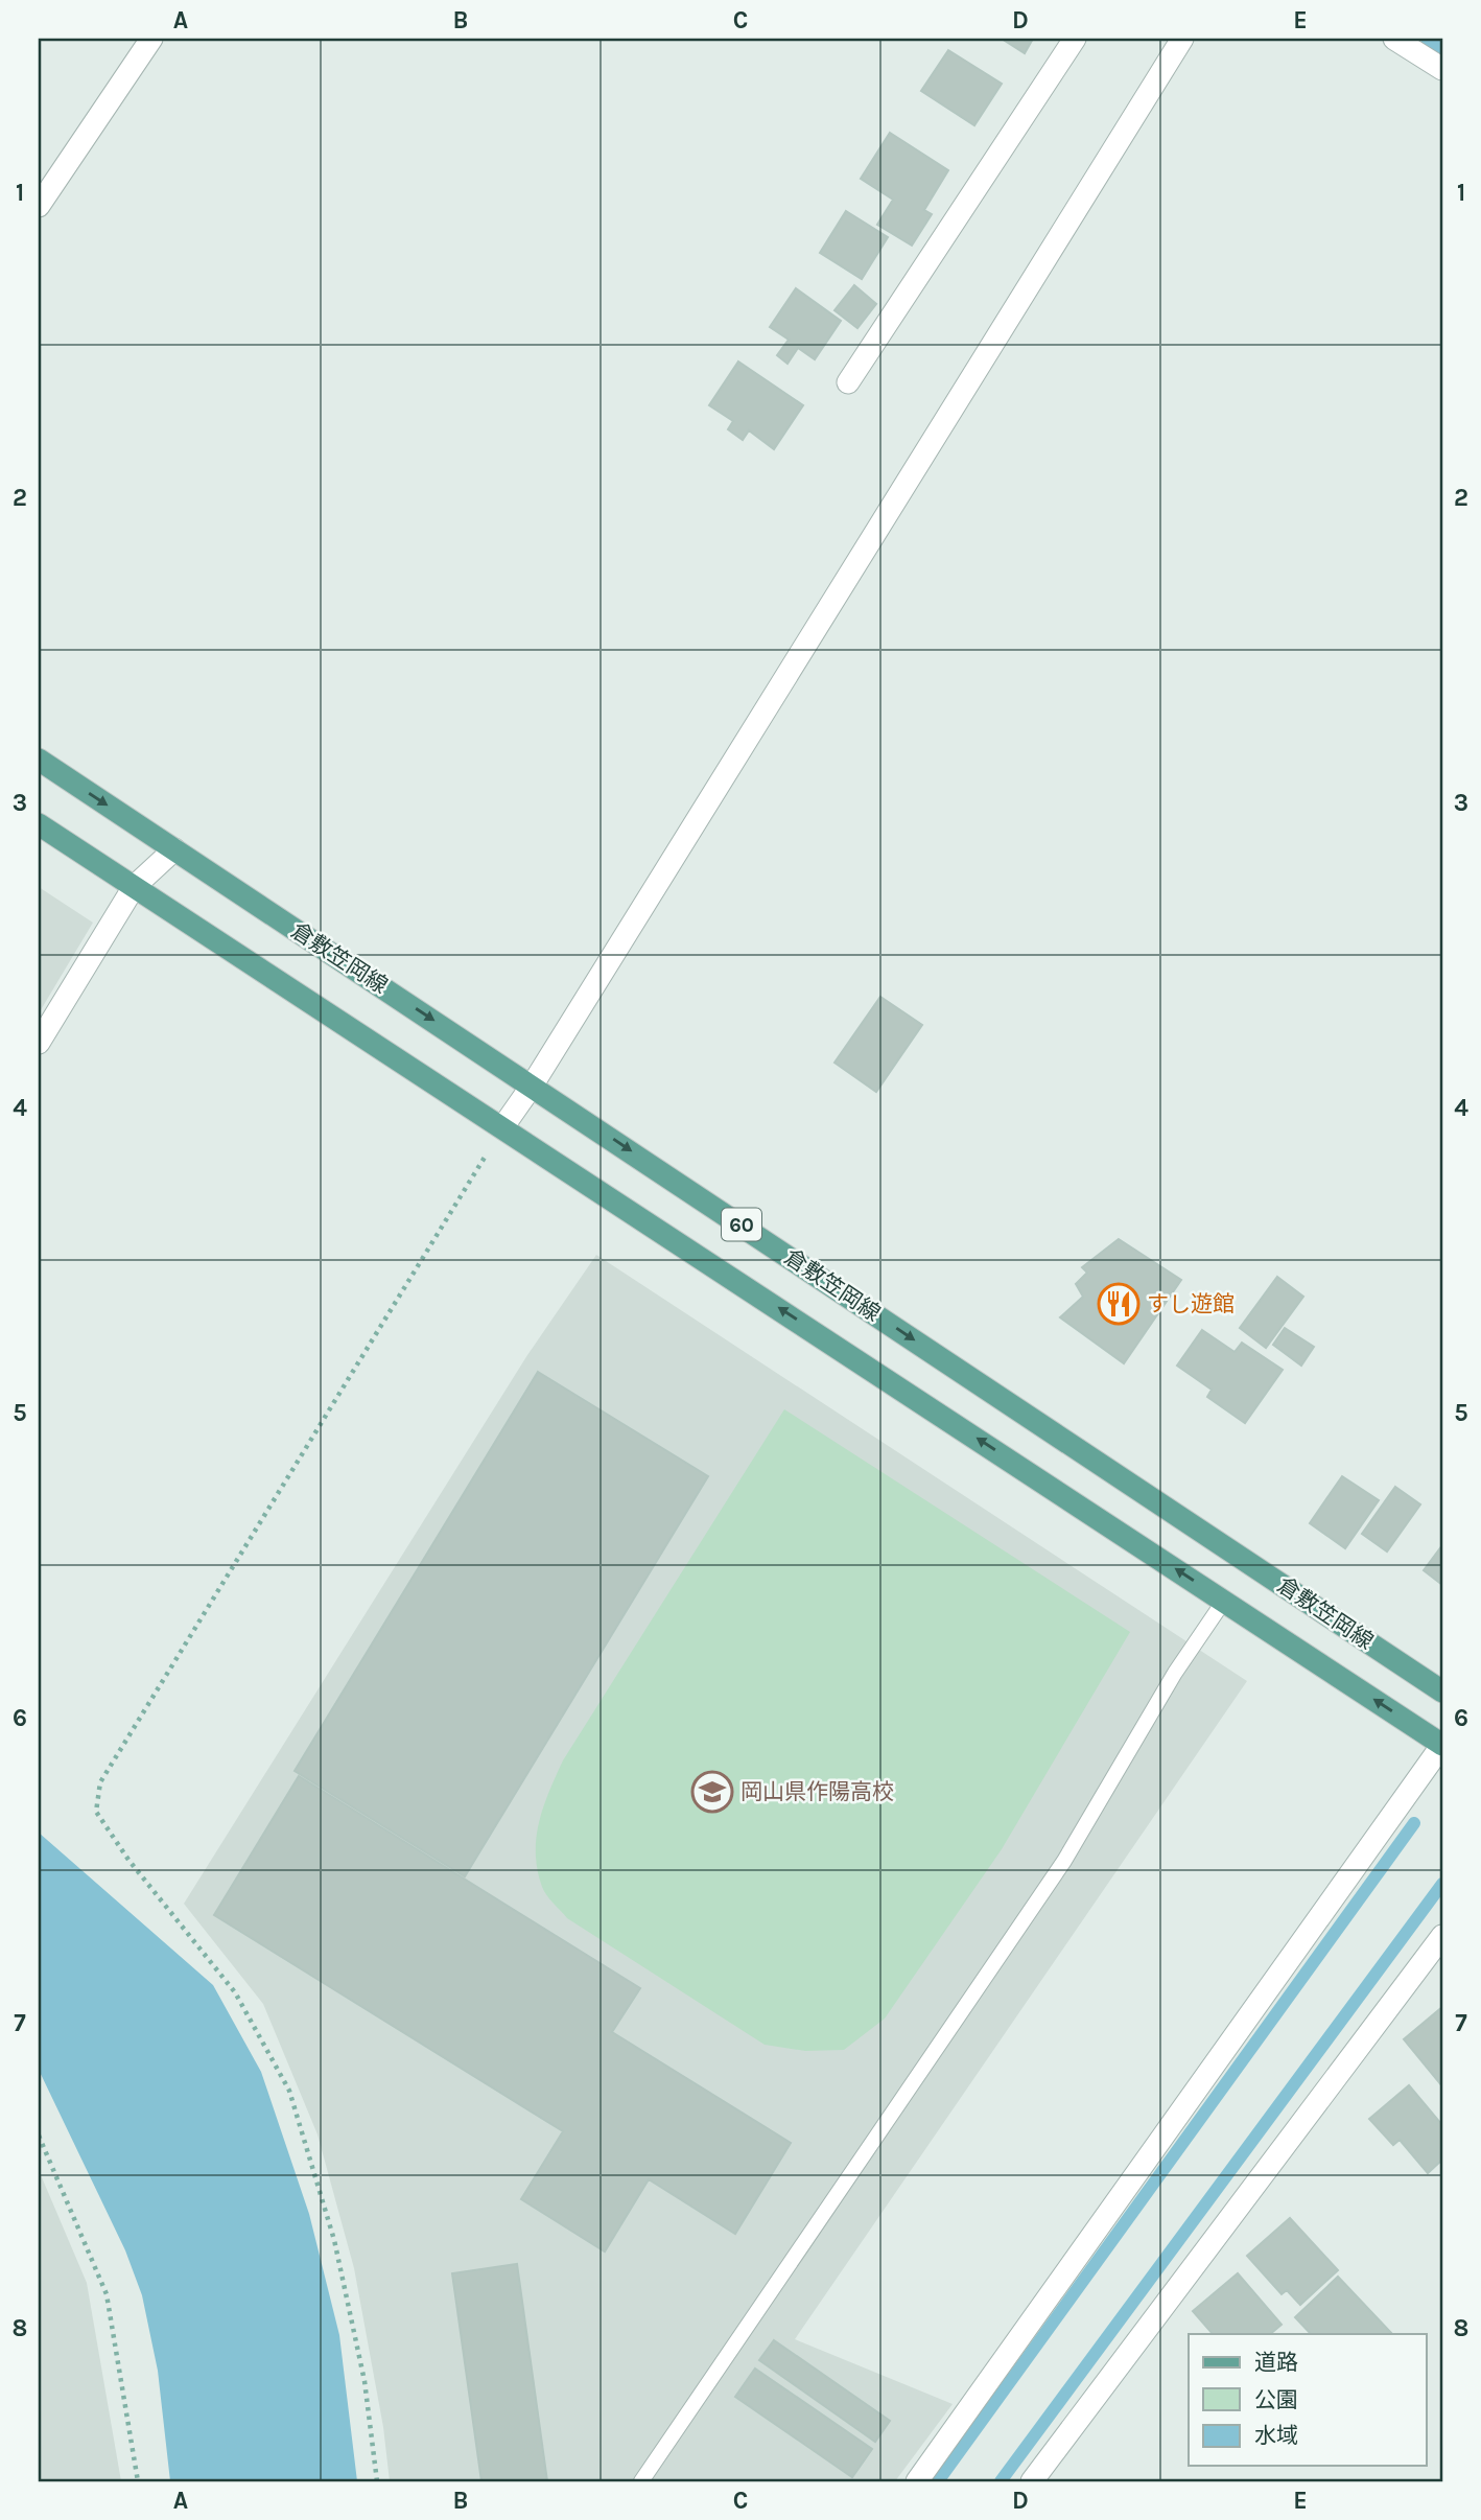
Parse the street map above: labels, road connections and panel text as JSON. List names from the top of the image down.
{
  "streets": {
    "main road": ["倉敷笠岡線", "60"]
  },
  "places": {
    "restaurant": ["すし遊館"],
    "school or university": ["岡山県作陽高校"]
  },
  "legend": ["道路", "公園", "水域"],
  "grid": {
    "columns": [
      "A",
      "B",
      "C",
      "D",
      "E"
    ],
    "rows": [
      "1",
      "2",
      "3",
      "4",
      "5",
      "6",
      "7",
      "8"
    ]
  }
}
